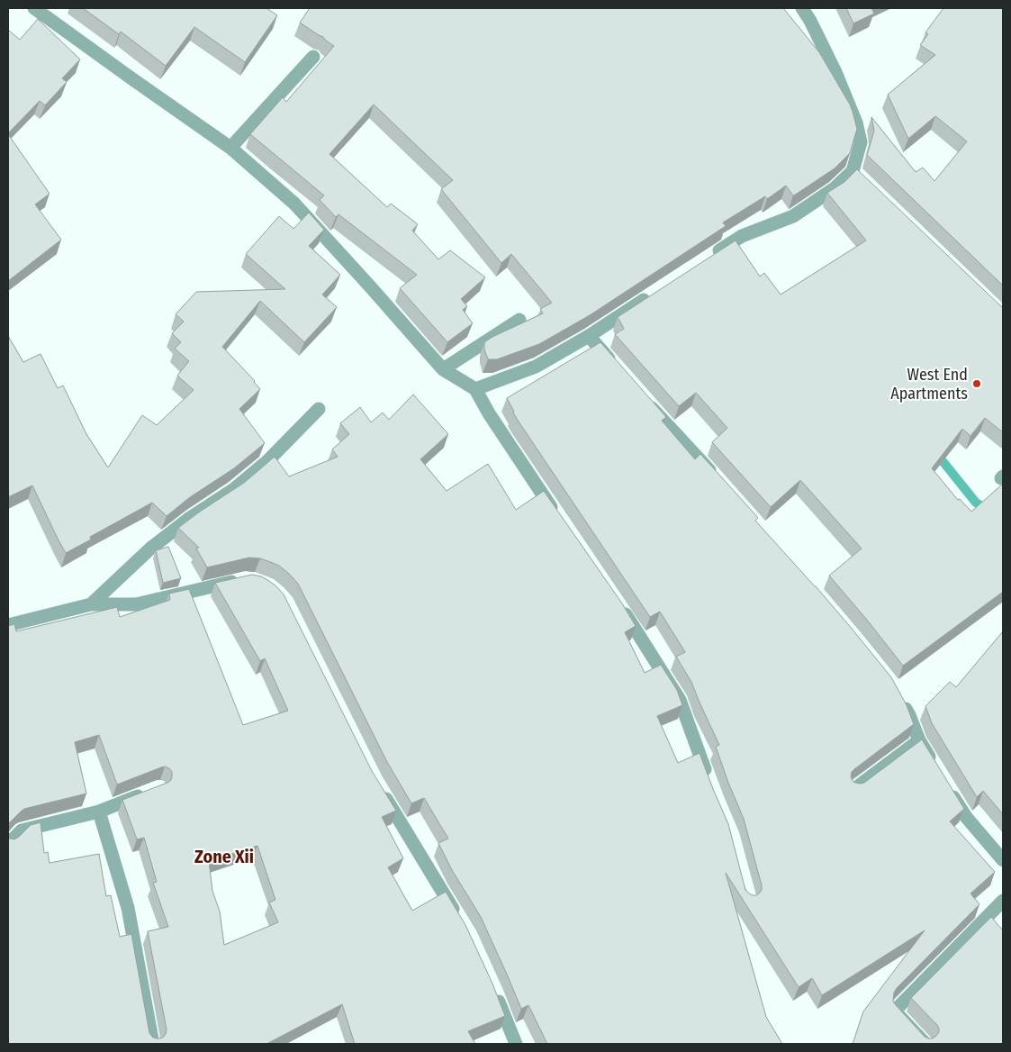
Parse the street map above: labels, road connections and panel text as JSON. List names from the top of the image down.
{
  "districts": ["Zone Xii"],
  "places": ["West End Apartments"]
}
